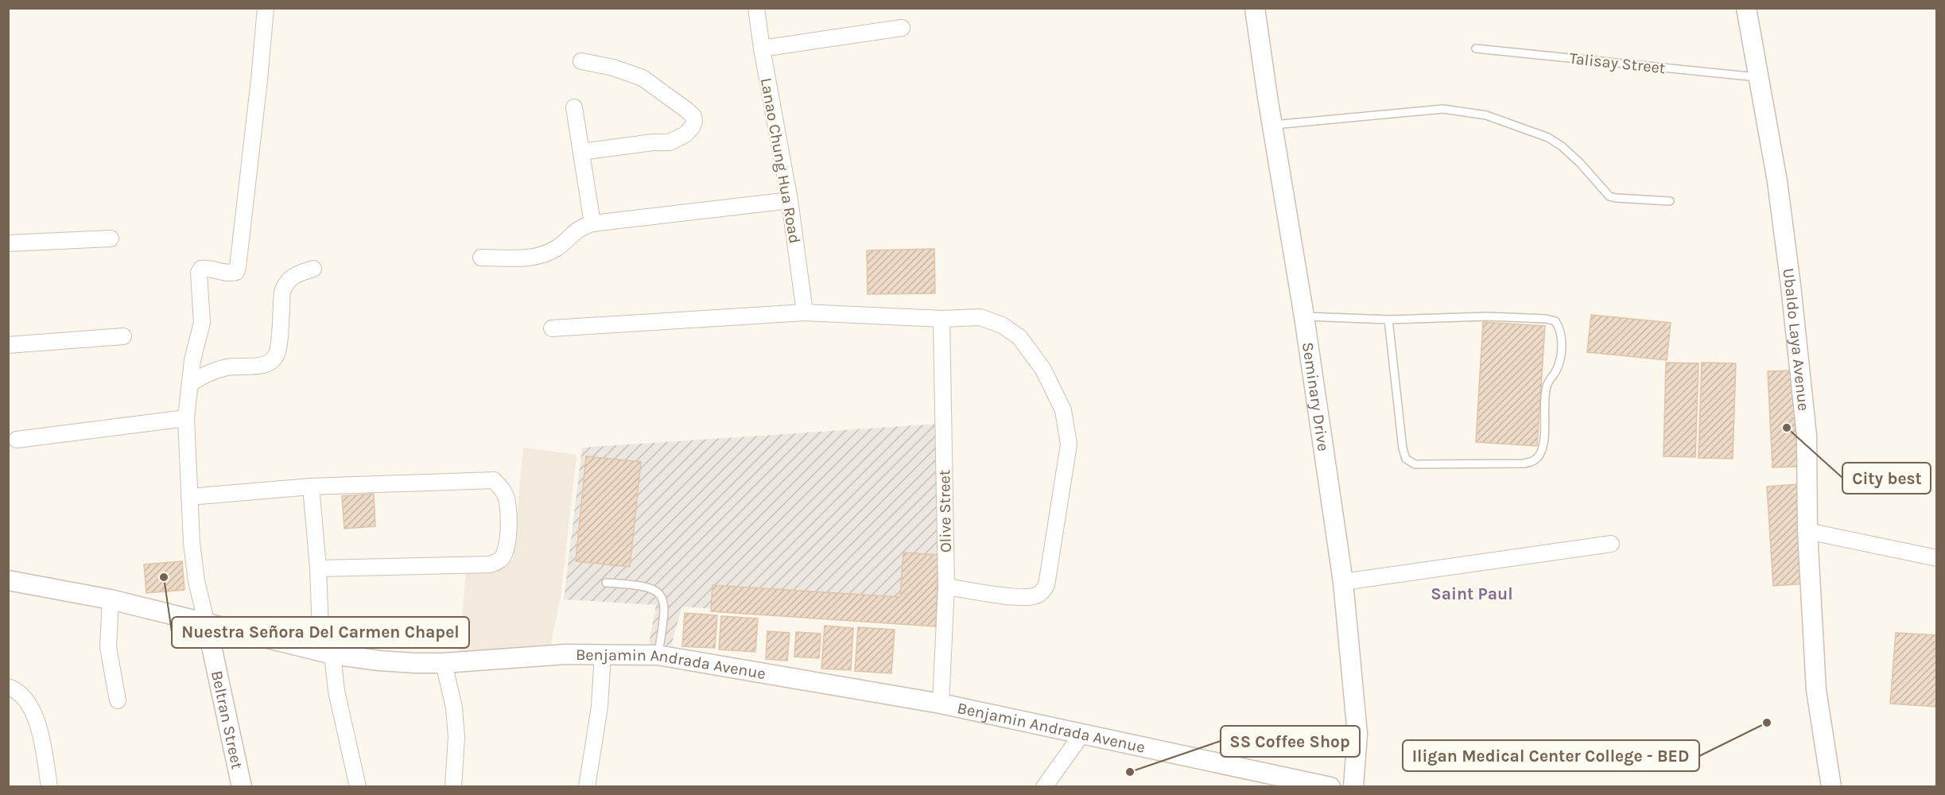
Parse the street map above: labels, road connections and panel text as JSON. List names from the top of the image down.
{
  "streets": {
    "street": [
      "Lanao Chung Hua Road",
      "Ubaldo Laya Avenue",
      "Seminary Drive",
      "Olive Street",
      "Benjamin Andrada Avenue",
      "Beltran Street"
    ],
    "lane": ["Talisay Street"]
  },
  "crossings": [
    ["Talisay Street", "Ubaldo Laya Avenue"],
    ["Olive Street", "Benjamin Andrada Avenue"],
    ["Benjamin Andrada Avenue", "Beltran Street"]
  ],
  "districts": ["Saint Paul"],
  "places": [
    "City best",
    "Nuestra Señora Del Carmen Chapel",
    "Iligan Medical Center College - BED",
    "SS Coffee Shop"
  ]
}
